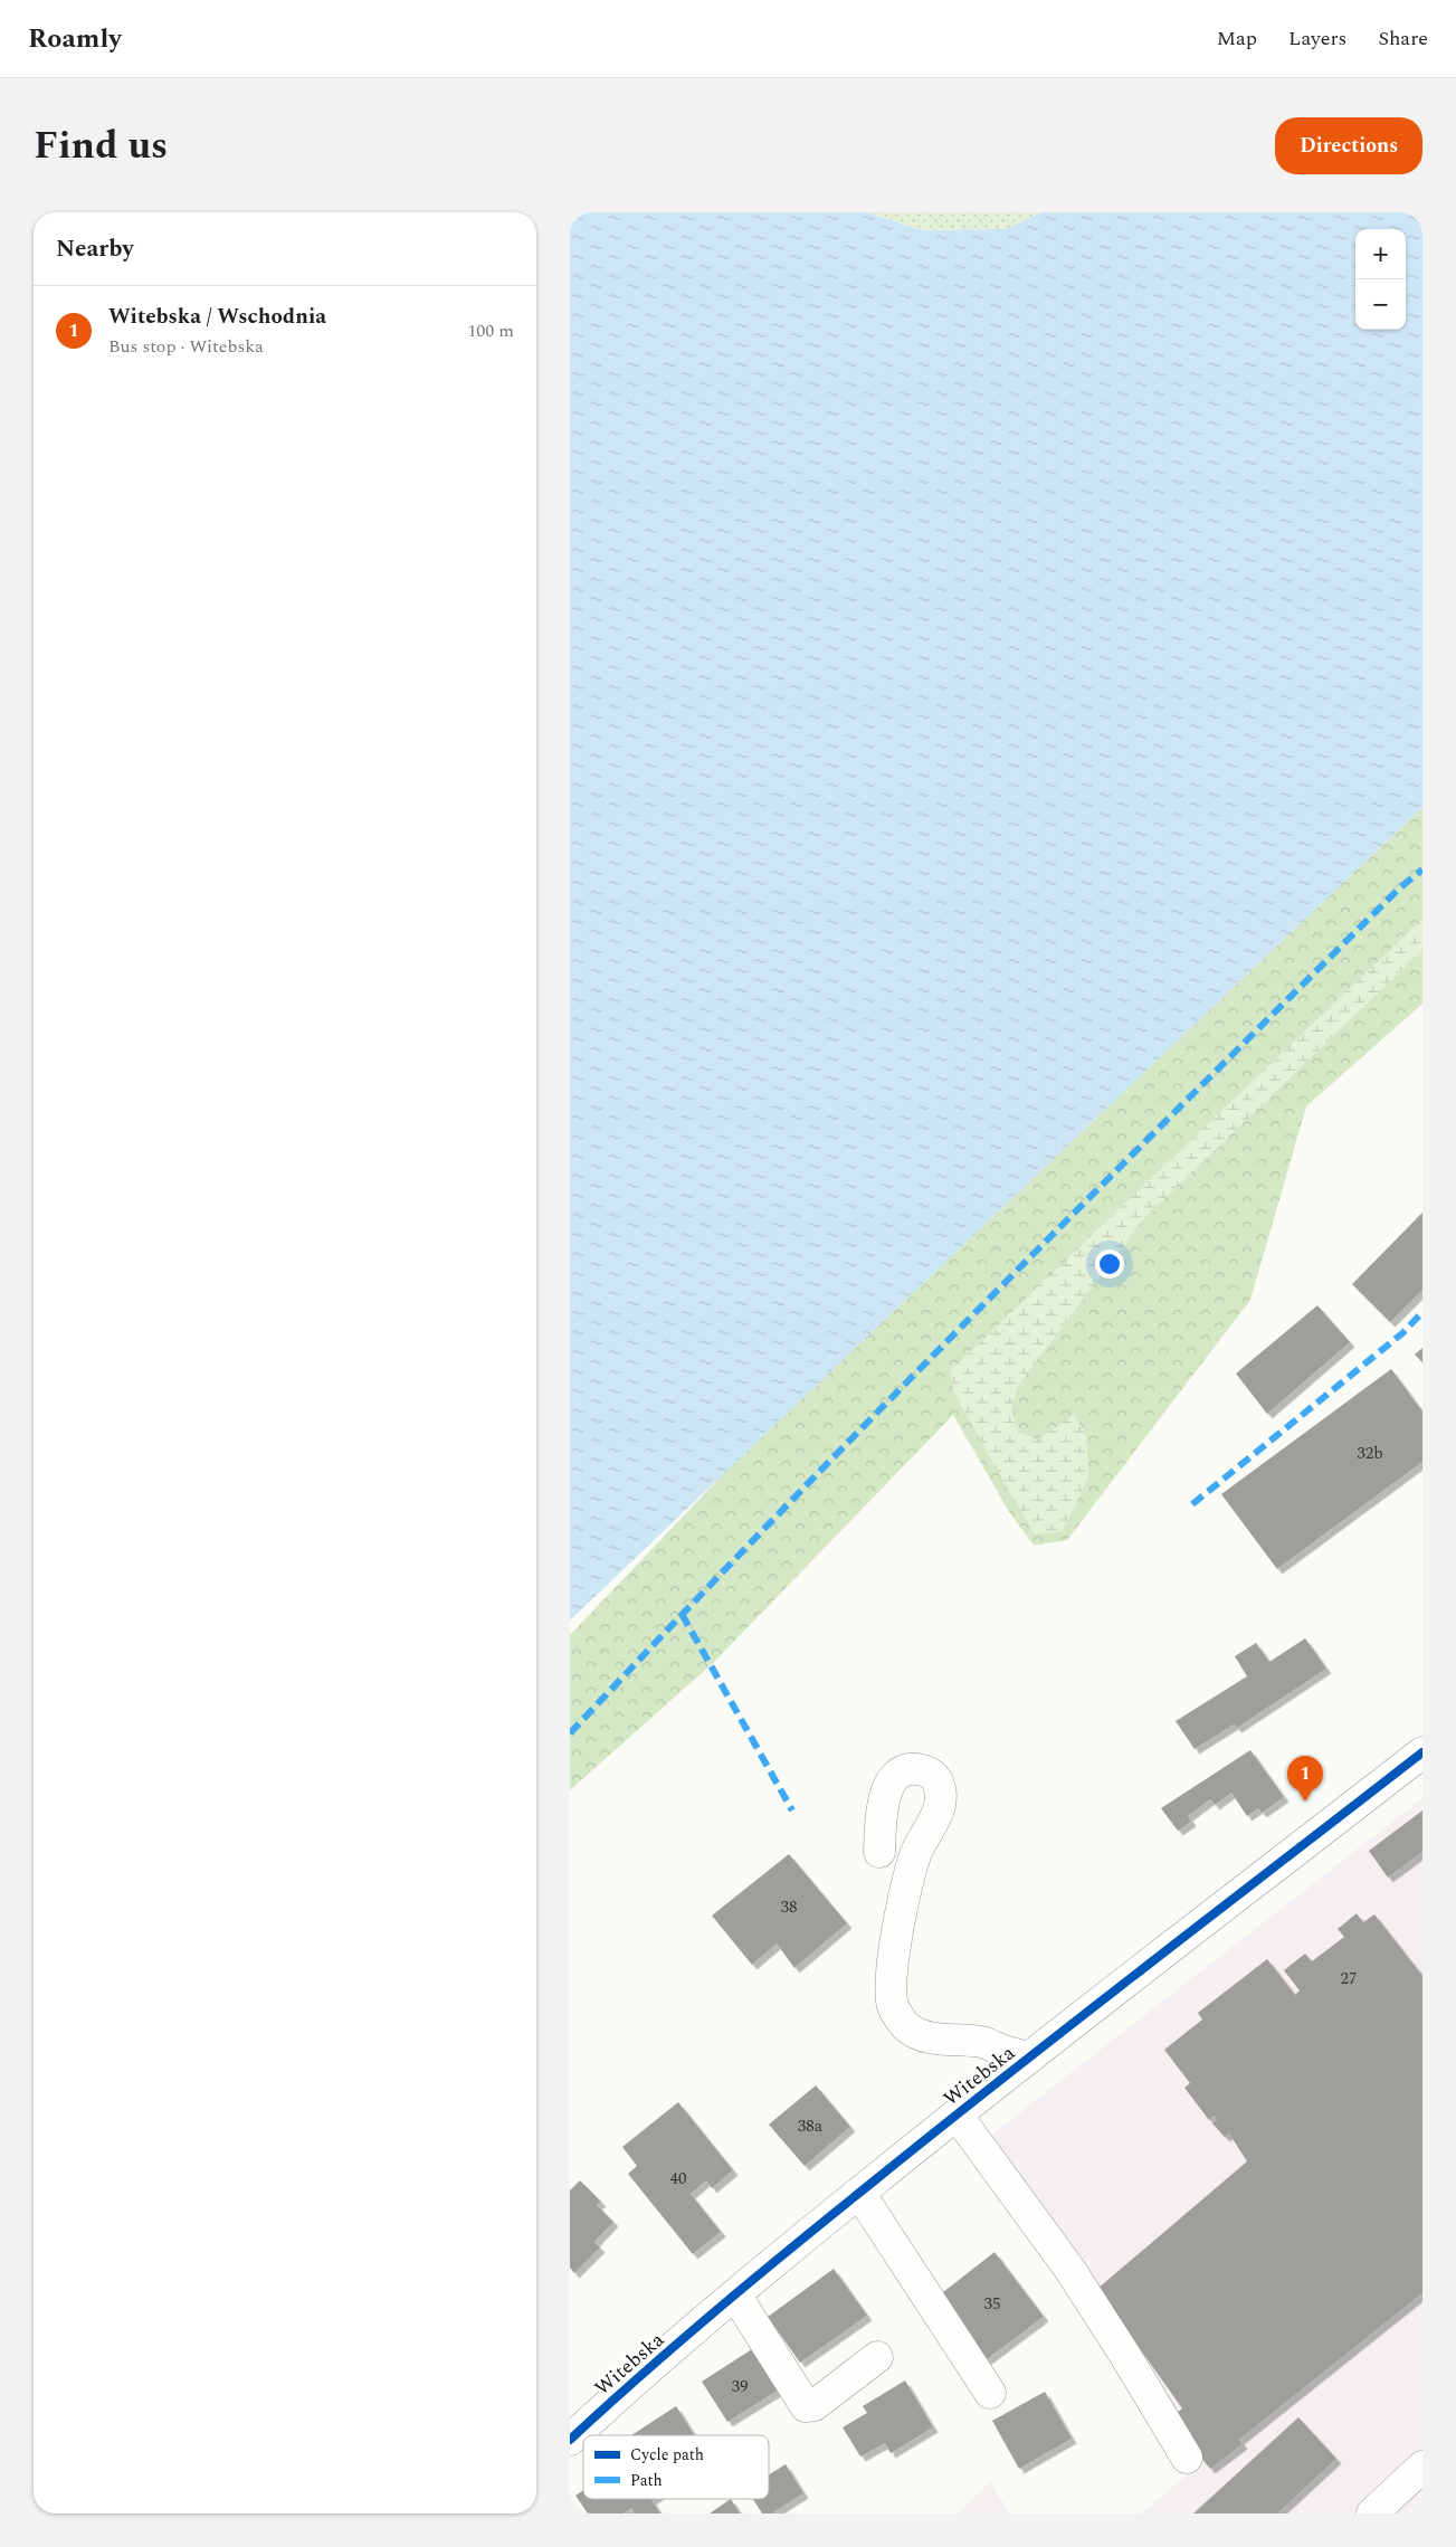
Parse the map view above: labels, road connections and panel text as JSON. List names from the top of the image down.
{
  "streets": {
    "street": ["Witebska"]
  },
  "house_numbers": [
    "32b",
    "38",
    "27",
    "38a",
    "40",
    "35",
    "39"
  ],
  "legend": ["Cycle path", "Path"],
  "page": {
    "header": "Roamly",
    "nav": ["Map", "Layers", "Share"],
    "title": "Find us",
    "buttons": "Directions",
    "heading": "Nearby",
    "map_buttons": ["+", "−"],
    "list": [
      {
        "mark": "1",
        "name": "Witebska / Wschodnia",
        "note": "Bus stop · Witebska",
        "value": "100 m"
      }
    ],
    "pins": "1"
  }
}
